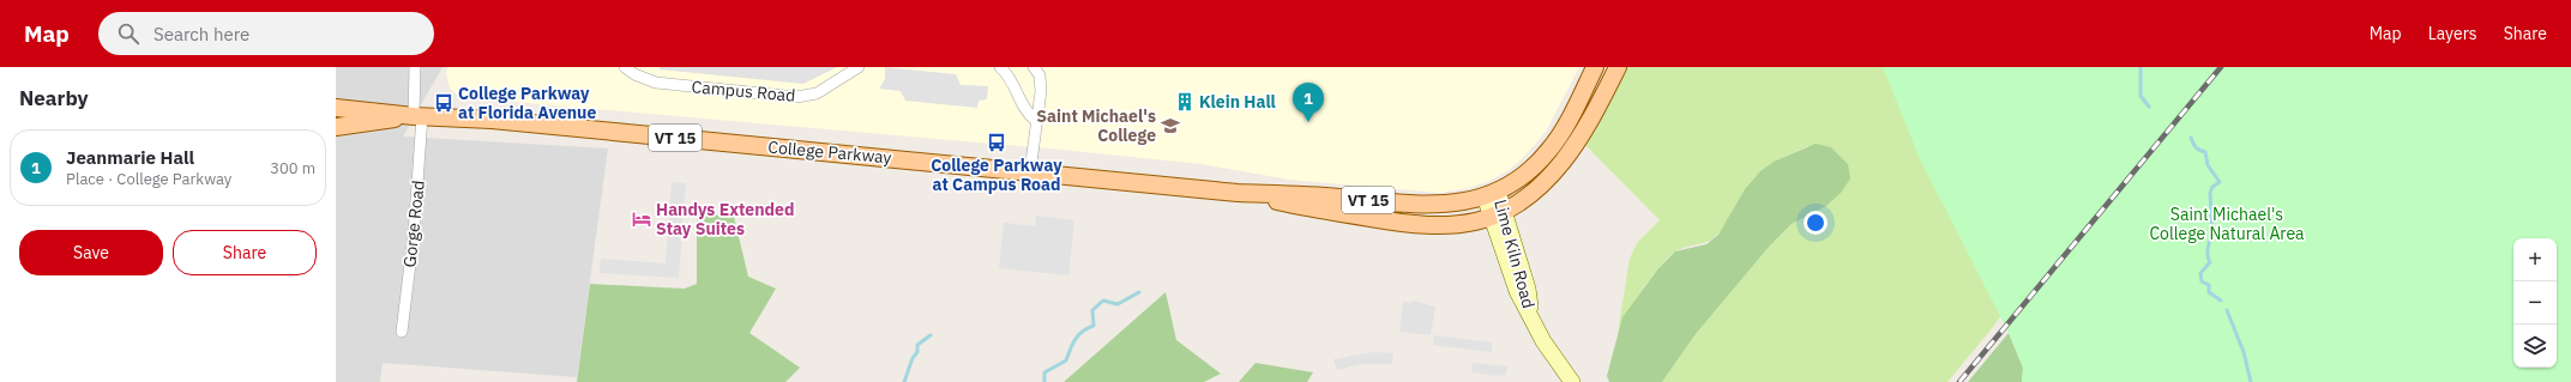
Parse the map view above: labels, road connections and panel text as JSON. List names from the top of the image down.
{
  "streets": {
    "main road": ["VT 15", "College Parkway", "Lime Kiln Road"],
    "street": ["Campus Road", "Gorge Road"]
  },
  "crossings": [
    ["VT 15", "College Parkway"],
    ["VT 15", "Gorge Road"],
    ["College Parkway", "Gorge Road"],
    ["College Parkway", "Lime Kiln Road"]
  ],
  "parks": ["Saint Michael's College Natural Area"],
  "places": {
    "building": ["Klein Hall"],
    "bus stop": ["College Parkway at Florida Avenue", "College Parkway at Campus Road"],
    "school or university": ["Saint Michael's College"],
    "hotel": ["Handys Extended Stay Suites"]
  },
  "page": {
    "header": "Map",
    "search": "Search here",
    "nav": ["Map", "Layers", "Share"],
    "heading": "Nearby",
    "pins": "1",
    "list": [
      {
        "mark": "1",
        "name": "Jeanmarie Hall",
        "note": "Place · College Parkway",
        "value": "300 m"
      }
    ],
    "buttons": ["Save", "Share"],
    "map_buttons": ["+", "−"]
  }
}
